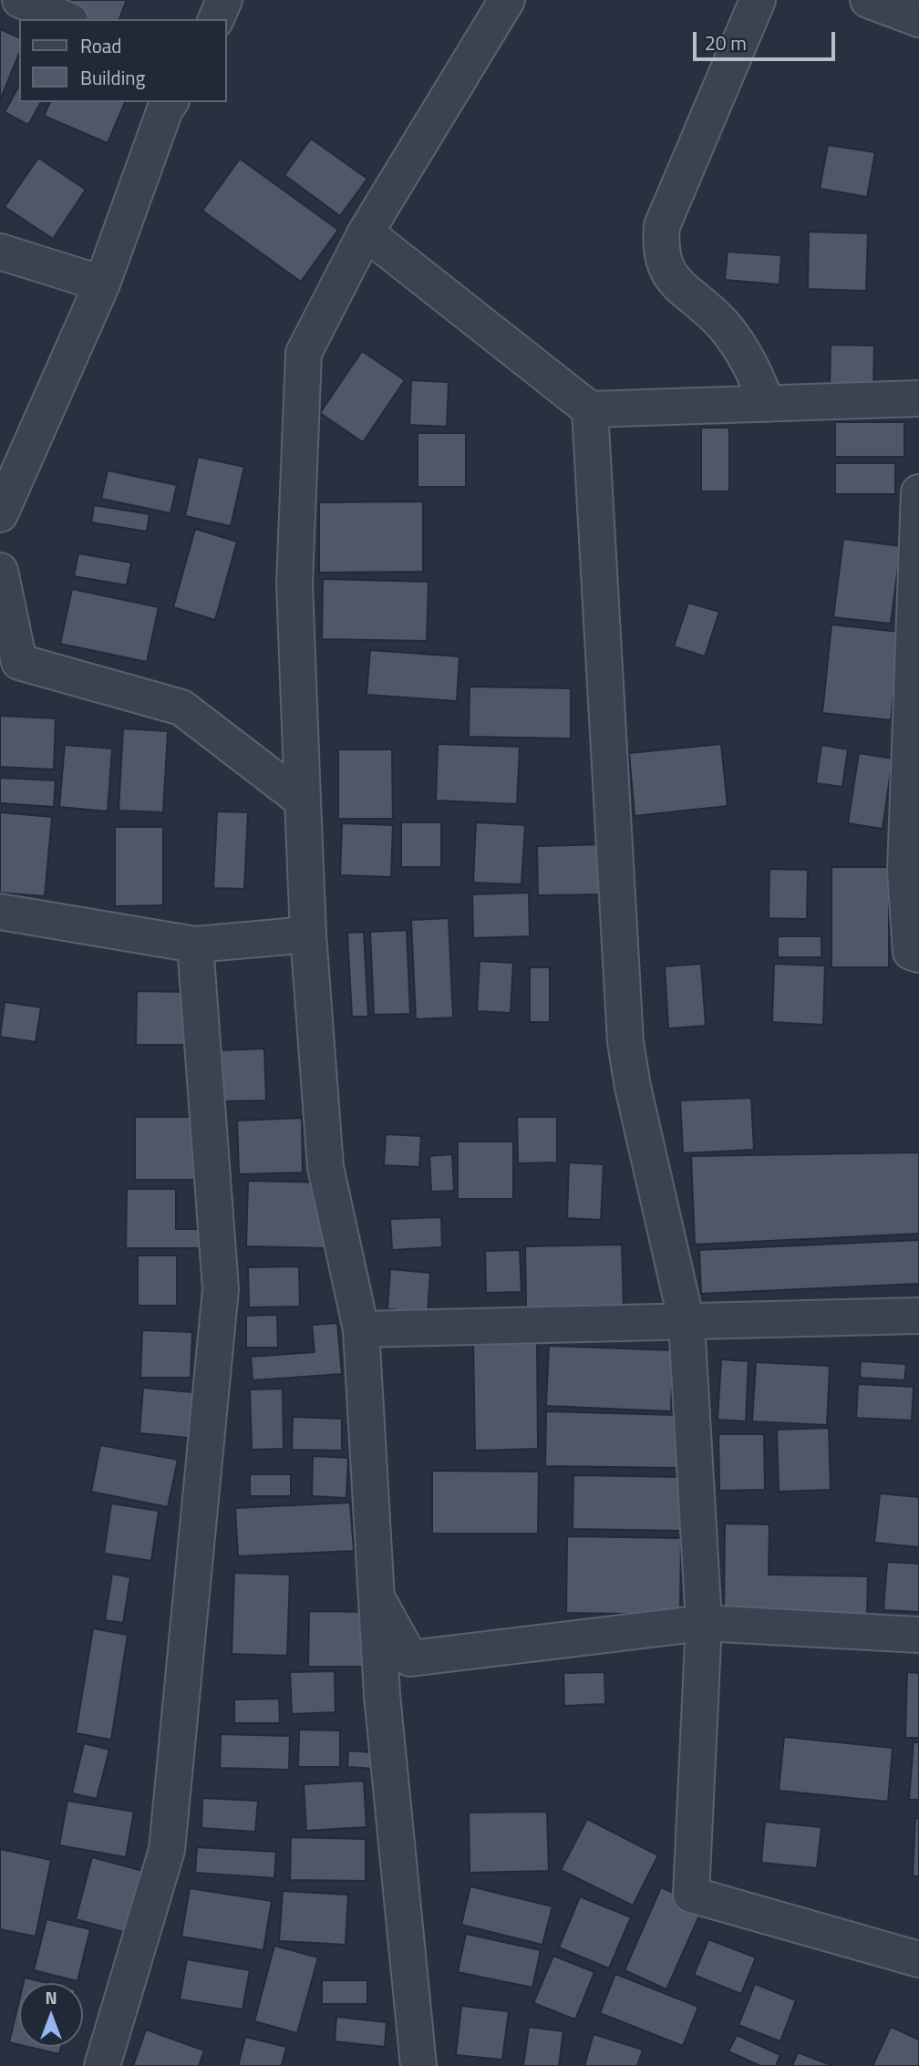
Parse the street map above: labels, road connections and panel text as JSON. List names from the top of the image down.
{
  "legend": ["Road", "Building"],
  "scale_bar": "20 m",
  "north": "top"
}
